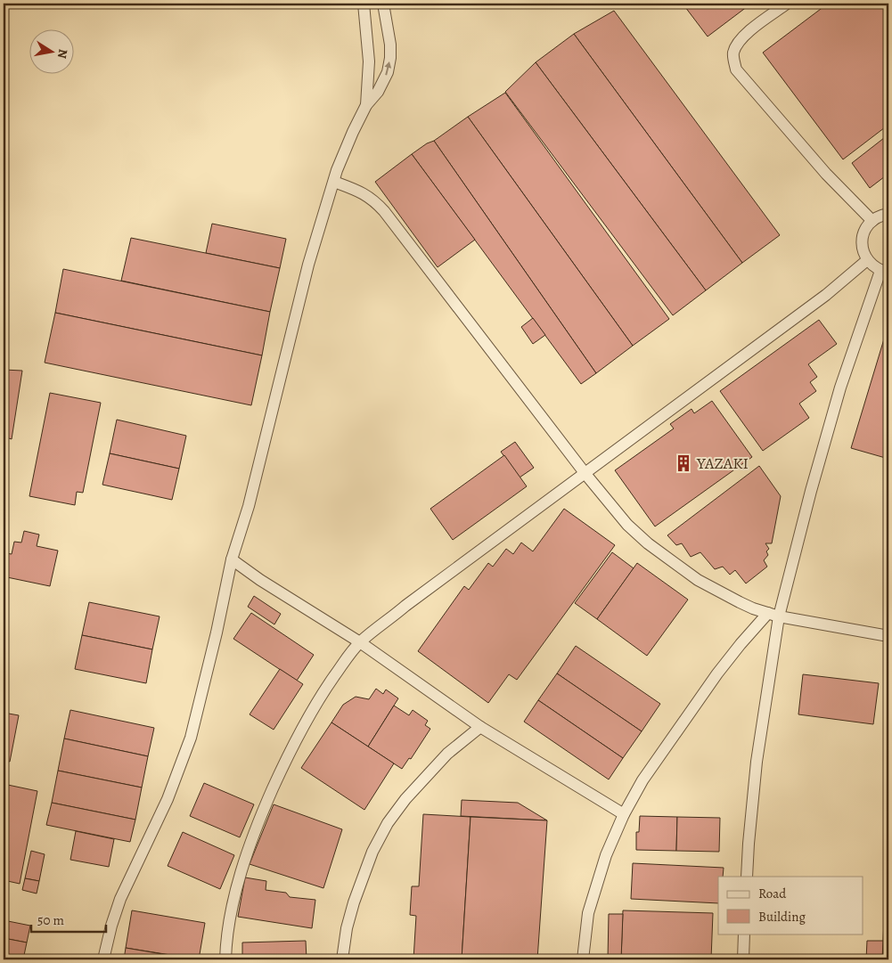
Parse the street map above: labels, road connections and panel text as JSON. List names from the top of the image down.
{
  "places": {
    "building": ["YAZAKI"]
  },
  "legend": ["Road", "Building"],
  "scale_bar": "50 m",
  "north": "right"
}
